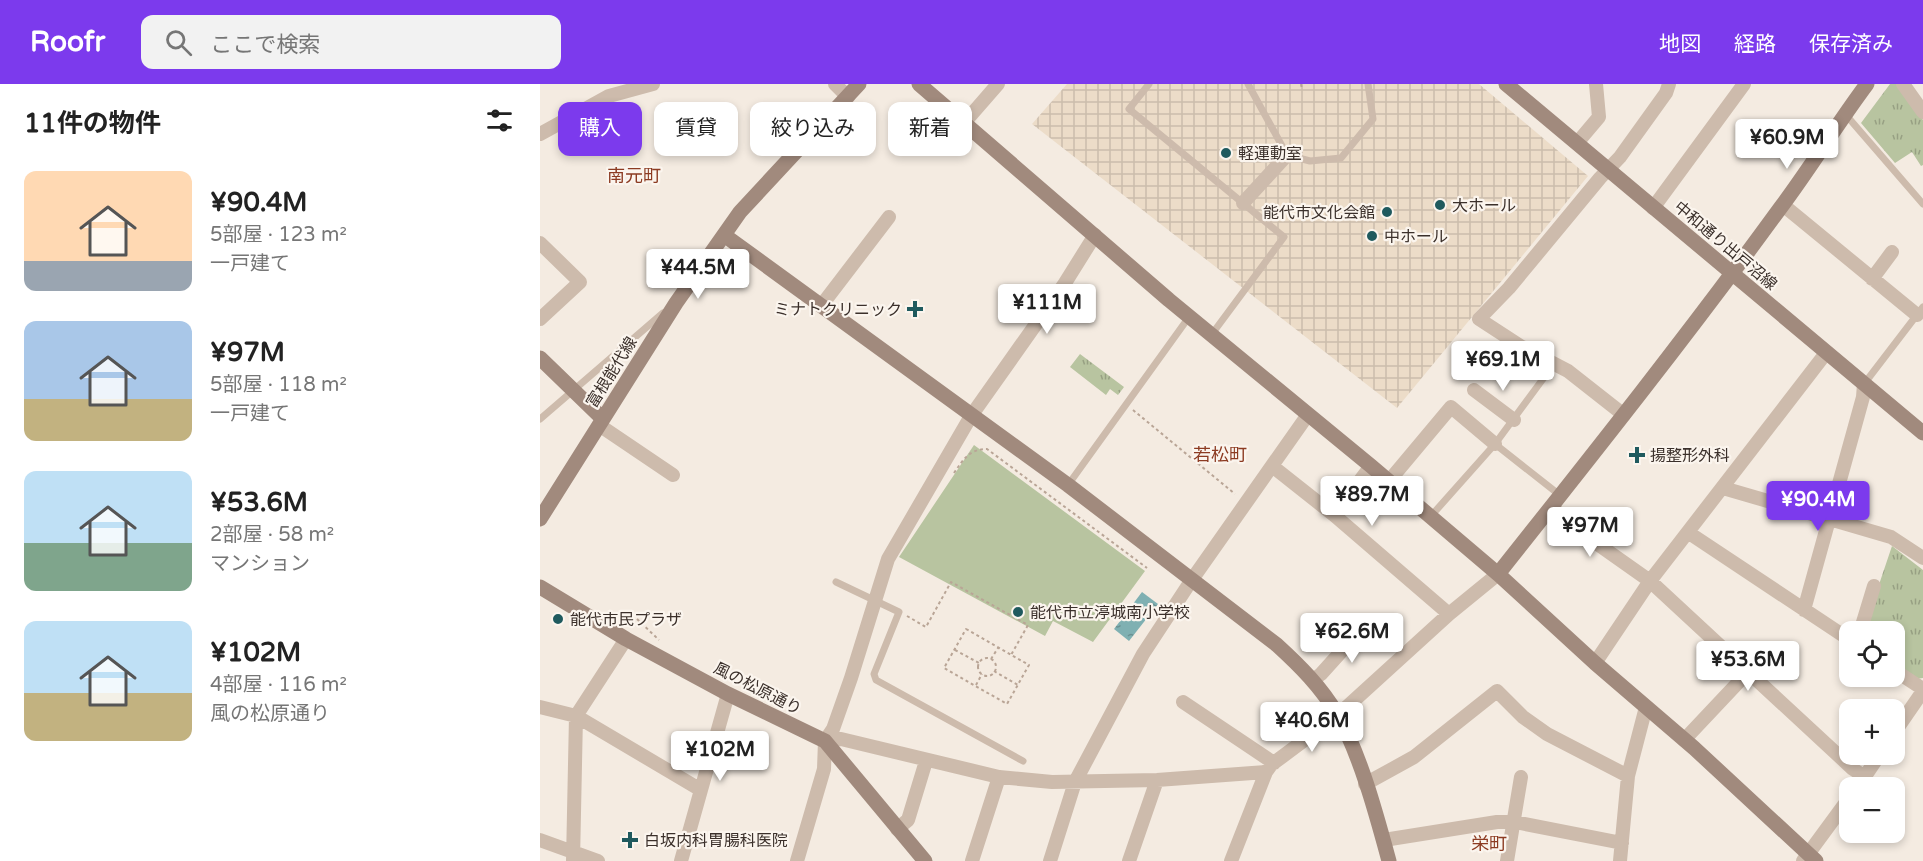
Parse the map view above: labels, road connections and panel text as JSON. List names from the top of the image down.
{
  "streets": {
    "street": ["中和通り出戸沼線", "富根能代線", "風の松原通り"]
  },
  "districts": ["南元町", "若松町", "栄町"],
  "places": {
    "other": [
      "軽運動室",
      "大ホール",
      "能代市文化会館",
      "中ホール",
      "能代市立渟城南小学校",
      "能代市民プラザ"
    ],
    "health": ["ミナトクリニック", "揚整形外科", "白坂内科胃腸科医院"]
  },
  "page": {
    "header": "Roofr",
    "search": "ここで検索",
    "nav": ["地図", "経路", "保存済み"],
    "heading": "11件の物件",
    "chip": [
      "購入",
      "賃貸",
      "絞り込み",
      "新着"
    ],
    "price": [
      "¥60.9M",
      "¥44.5M",
      "¥111M",
      "¥69.1M",
      "¥89.7M",
      "¥90.4M",
      "¥97M",
      "¥62.6M",
      "¥53.6M",
      "¥40.6M",
      "¥102M"
    ],
    "list": [
      {
        "name": "¥90.4M",
        "note": "5部屋 · 123 m² · 一戸建て"
      },
      {
        "name": "¥97M",
        "note": "5部屋 · 118 m² · 一戸建て"
      },
      {
        "name": "¥53.6M",
        "note": "2部屋 · 58 m² · マンション"
      },
      {
        "name": "¥102M",
        "note": "4部屋 · 116 m² · 風の松原通り"
      }
    ],
    "map_buttons": ["+", "−"]
  }
}
